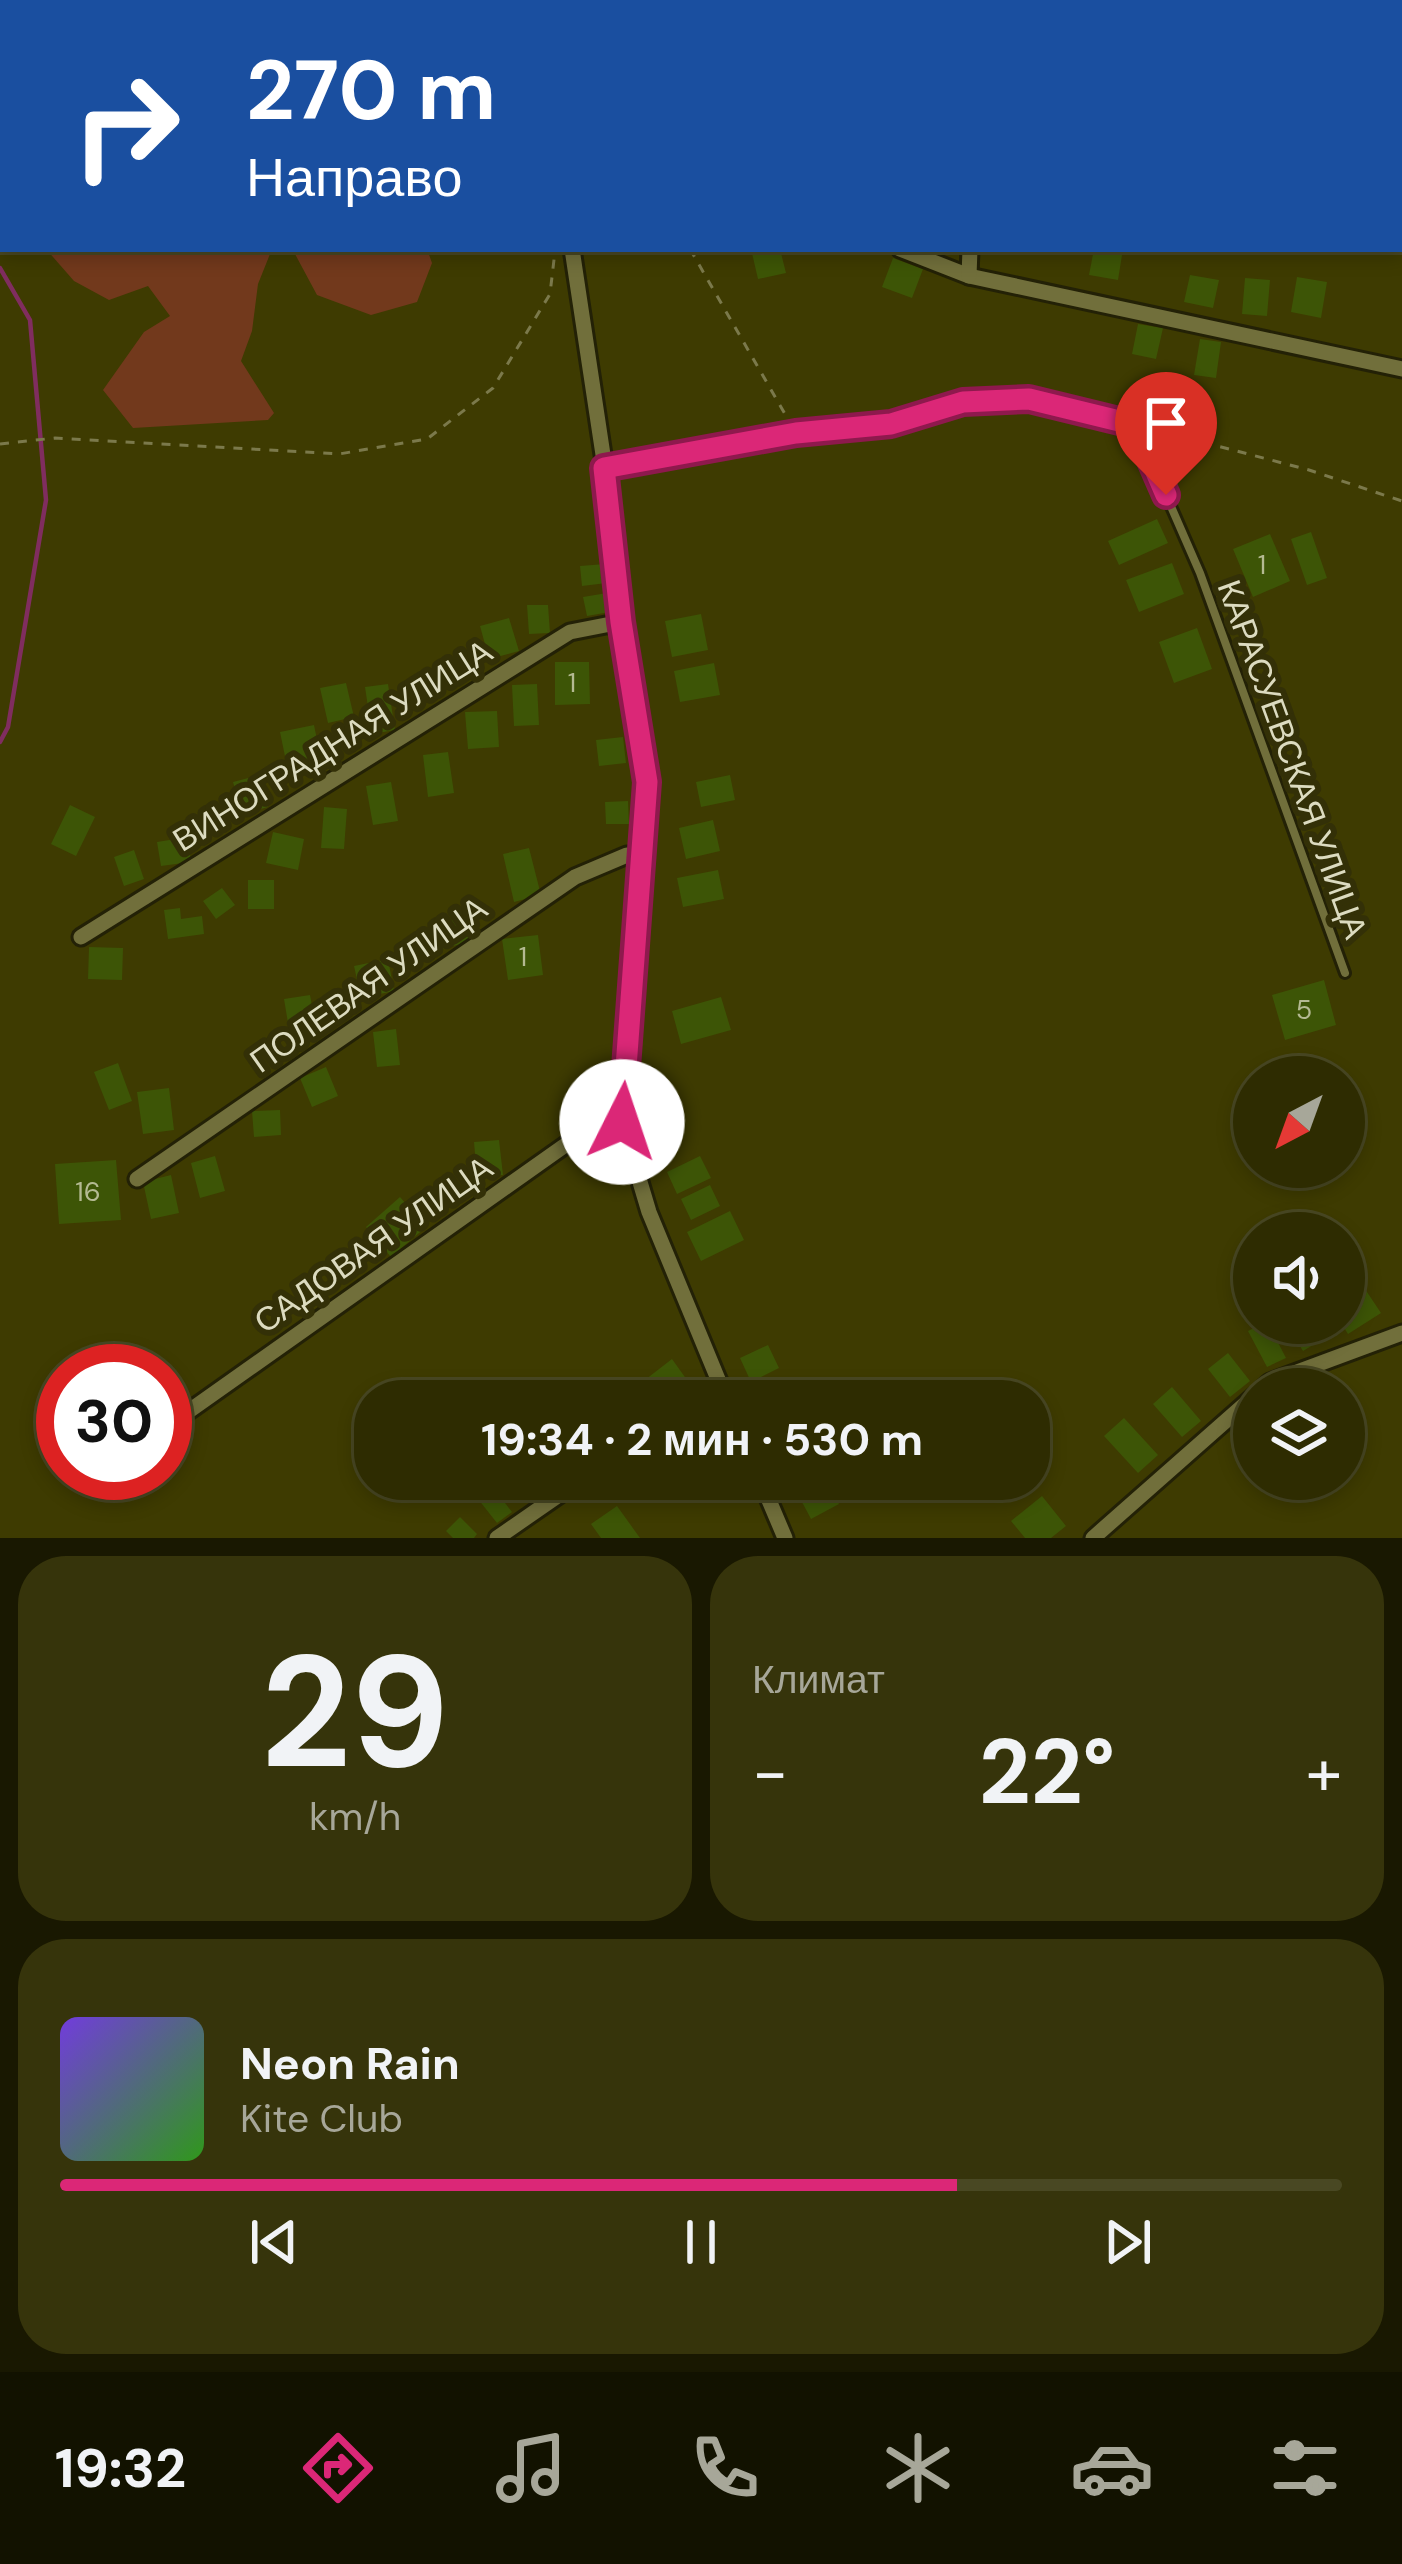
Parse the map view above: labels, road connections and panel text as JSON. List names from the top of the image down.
{
  "streets": {
    "street": ["ВИНОГРАДНАЯ УЛИЦА", "ПОЛЕВАЯ УЛИЦА", "САДОВАЯ УЛИЦА"],
    "lane": ["КАРАСУЕВСКАЯ УЛИЦА"]
  },
  "house_numbers": [
    "1",
    "1",
    "1",
    "5",
    "16"
  ],
  "north": "bottom left",
  "page": {
    "turn": ["270 m", "Направо"],
    "limit": "30",
    "trip": "19:34 · 2 мин · 530 m",
    "tile": [
      ["29", "km/h"],
      "Климат"
    ],
    "heat": ["−", "22°", "+"],
    "song": ["Neon Rain", "Kite Club"],
    "tabs": "19:32"
  }
}
